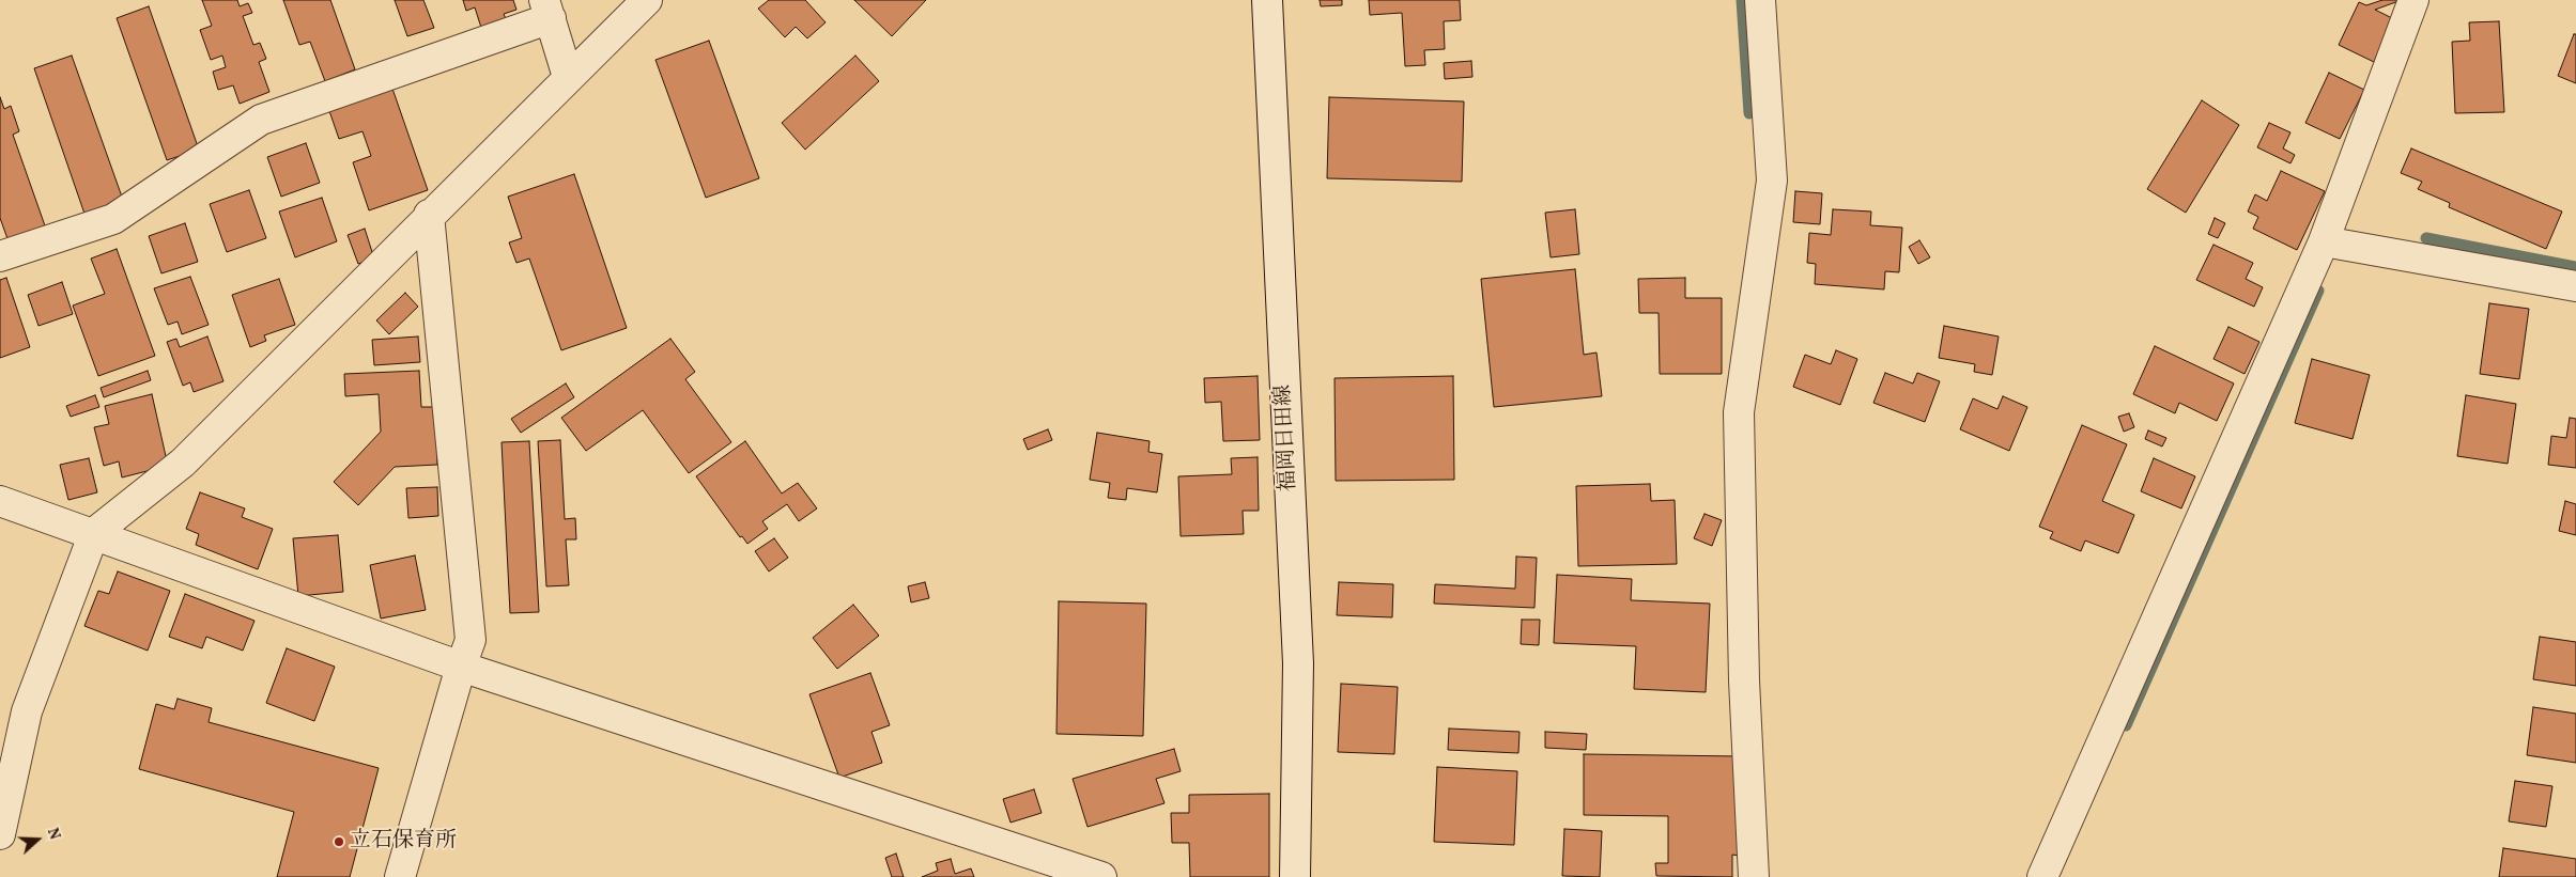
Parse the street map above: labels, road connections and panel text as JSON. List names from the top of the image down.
{
  "streets": {
    "street": ["福岡日田線"]
  },
  "places": ["立石保育所"],
  "north": "right"
}
